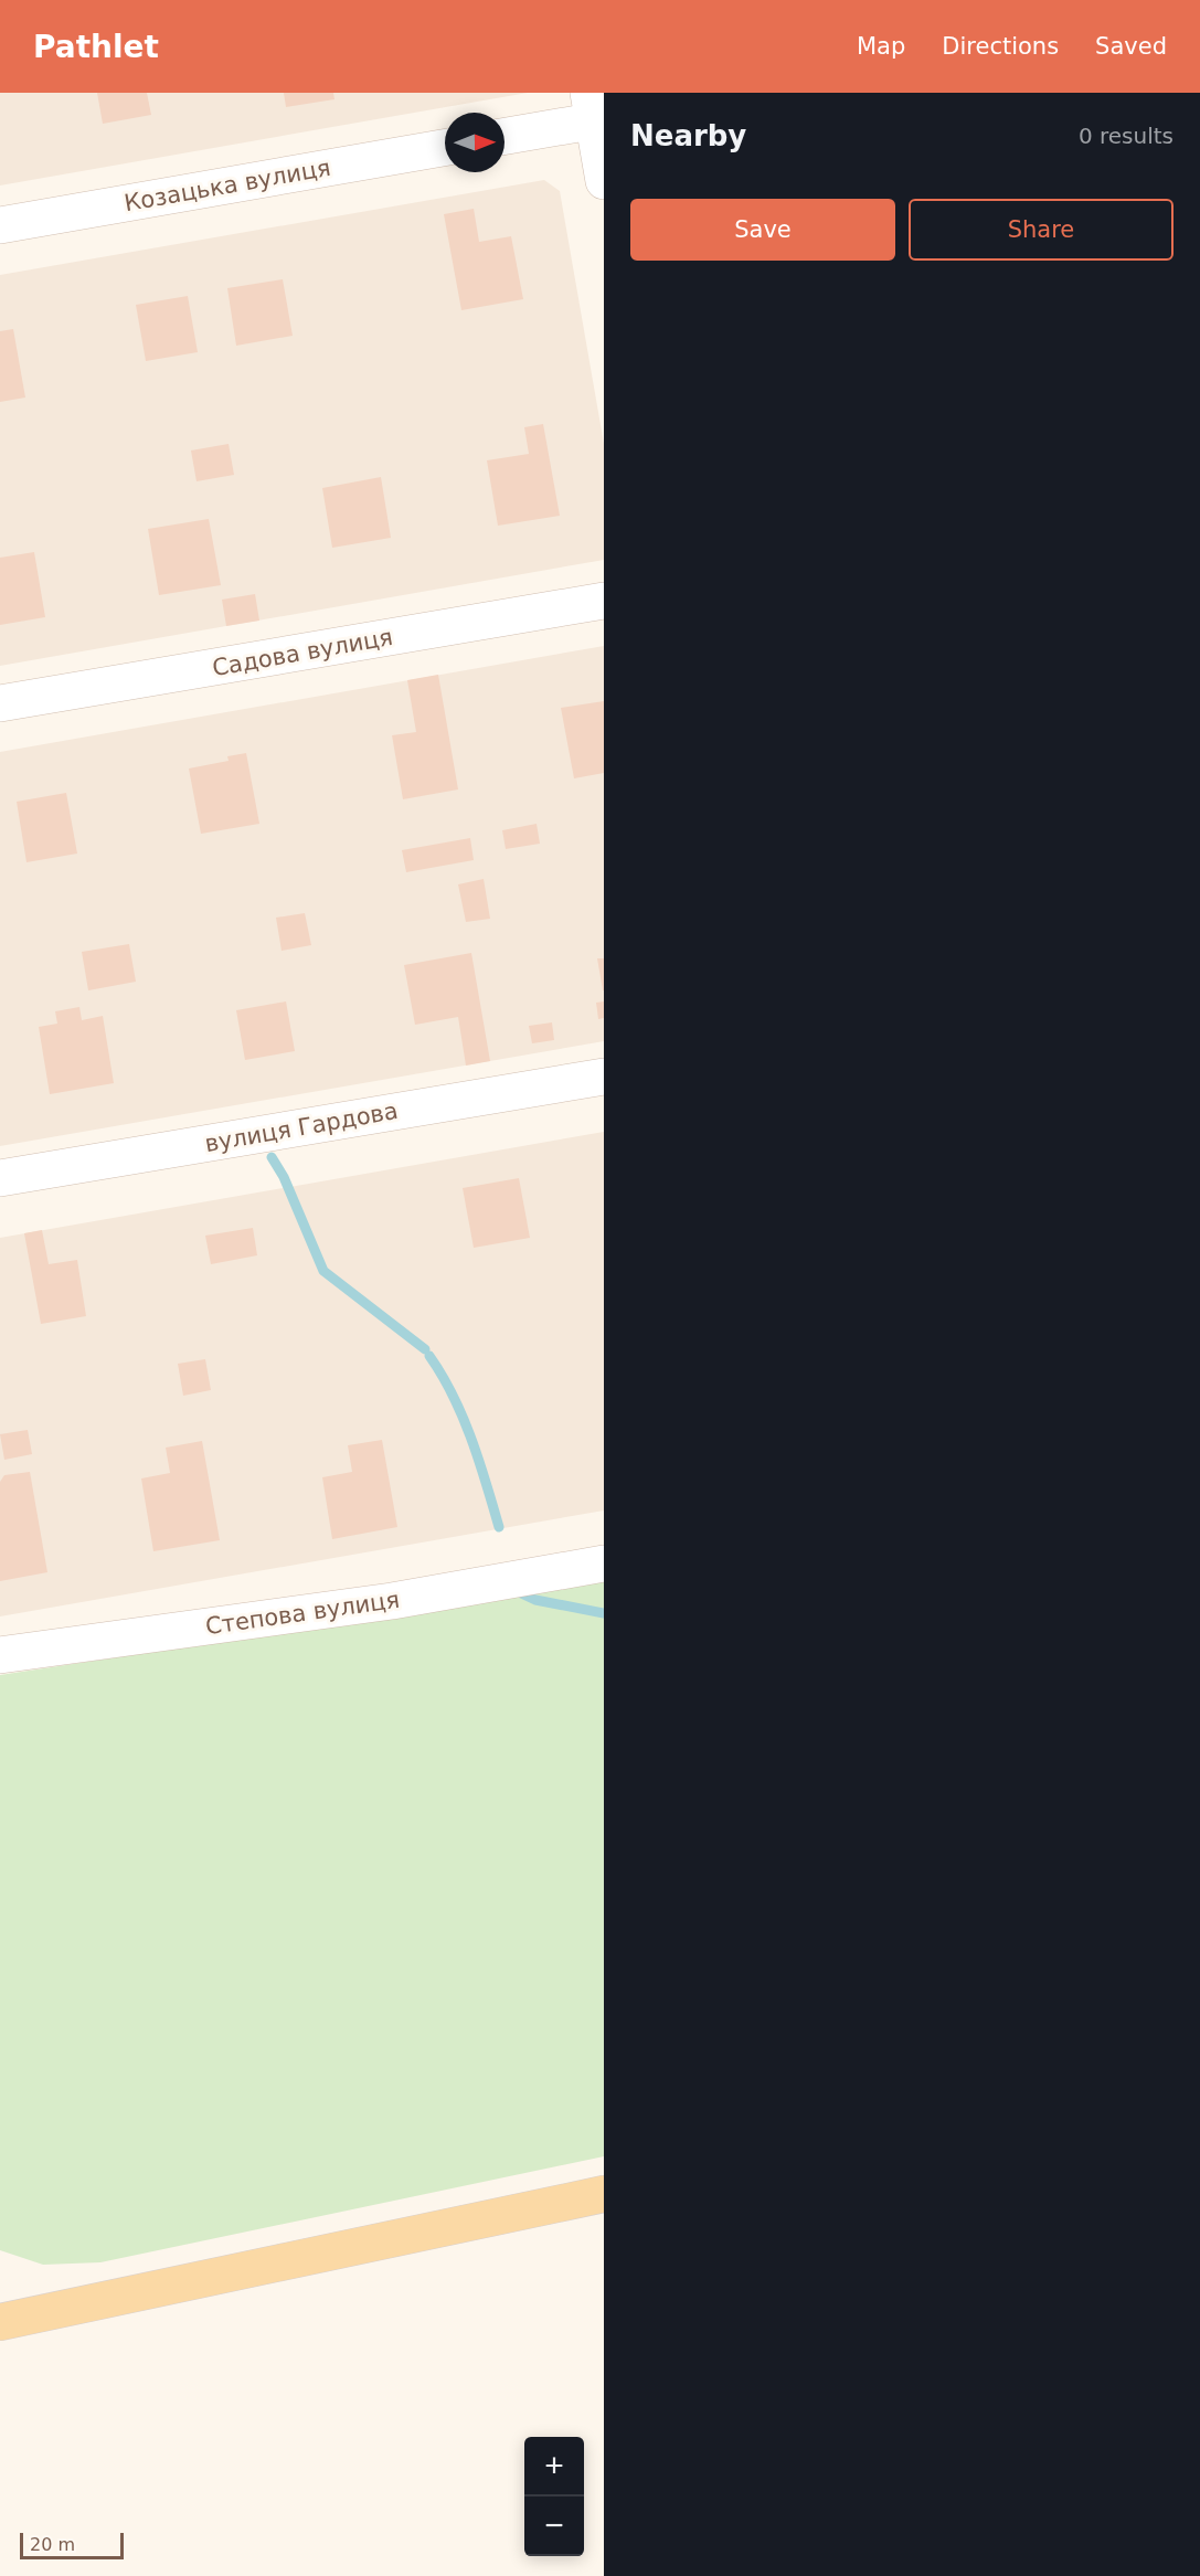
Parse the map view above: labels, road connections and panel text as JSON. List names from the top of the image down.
{
  "streets": {
    "street": [
      "Козацька вулиця",
      "Садова вулиця",
      "вулиця Гардова",
      "Степова вулиця"
    ]
  },
  "scale_bar": "20 m",
  "north": "right",
  "page": {
    "header": "Pathlet",
    "nav": ["Map", "Directions", "Saved"],
    "heading": ["Nearby", "0 results"],
    "buttons": ["Save", "Share"],
    "map_buttons": ["+", "−"],
    "scale": "20 m"
  }
}
